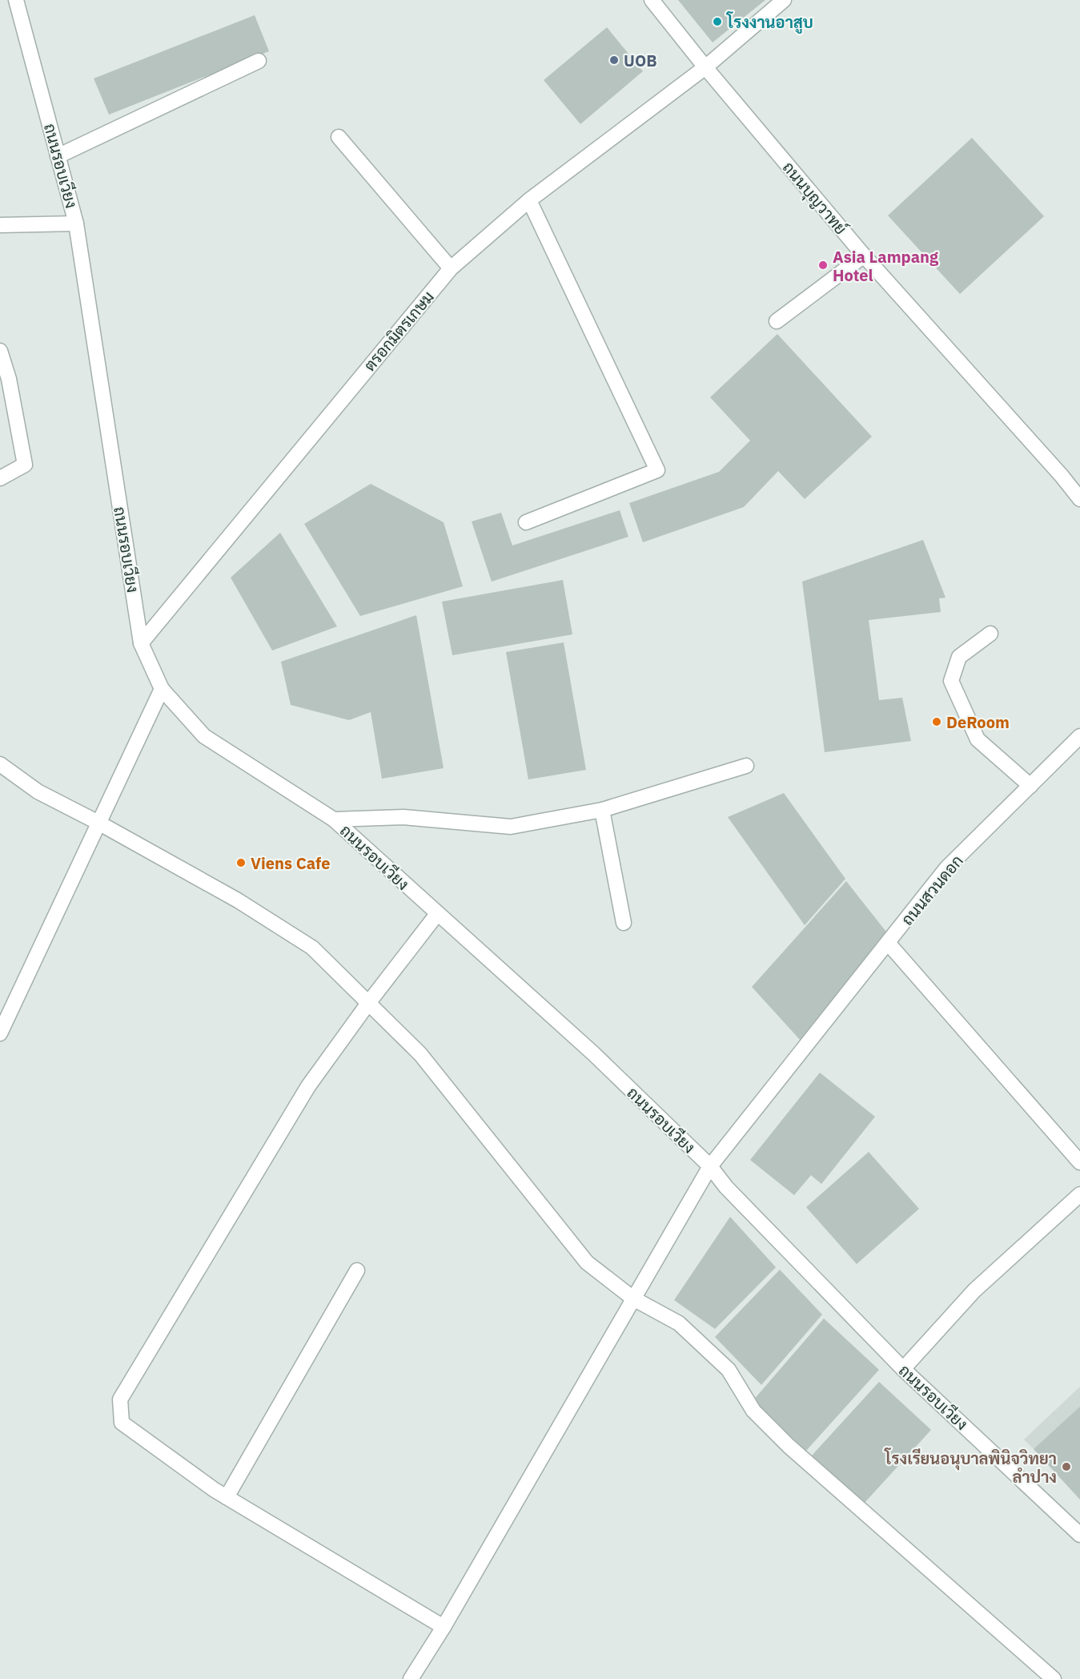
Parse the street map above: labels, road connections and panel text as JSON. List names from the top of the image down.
{
  "streets": {
    "street": [
      "ถนนรอบเวียง",
      "ถนนบุญวาทย์",
      "ตรอกมิตรเกษม",
      "ถนนสวนดอก"
    ]
  },
  "crossings": [
    ["ถนนรอบเวียง", "ตรอกมิตรเกษม"],
    ["ถนนรอบเวียง", "ถนนสวนดอก"],
    ["ถนนบุญวาทย์", "ตรอกมิตรเกษม"]
  ],
  "places": [
    "โรงงานอาสูบ",
    "UOB",
    "Asia Lampang Hotel",
    "DeRoom",
    "Viens Cafe",
    "โรงเรียนอนุบาลพินิจวิทยา ลำปาง"
  ]
}
